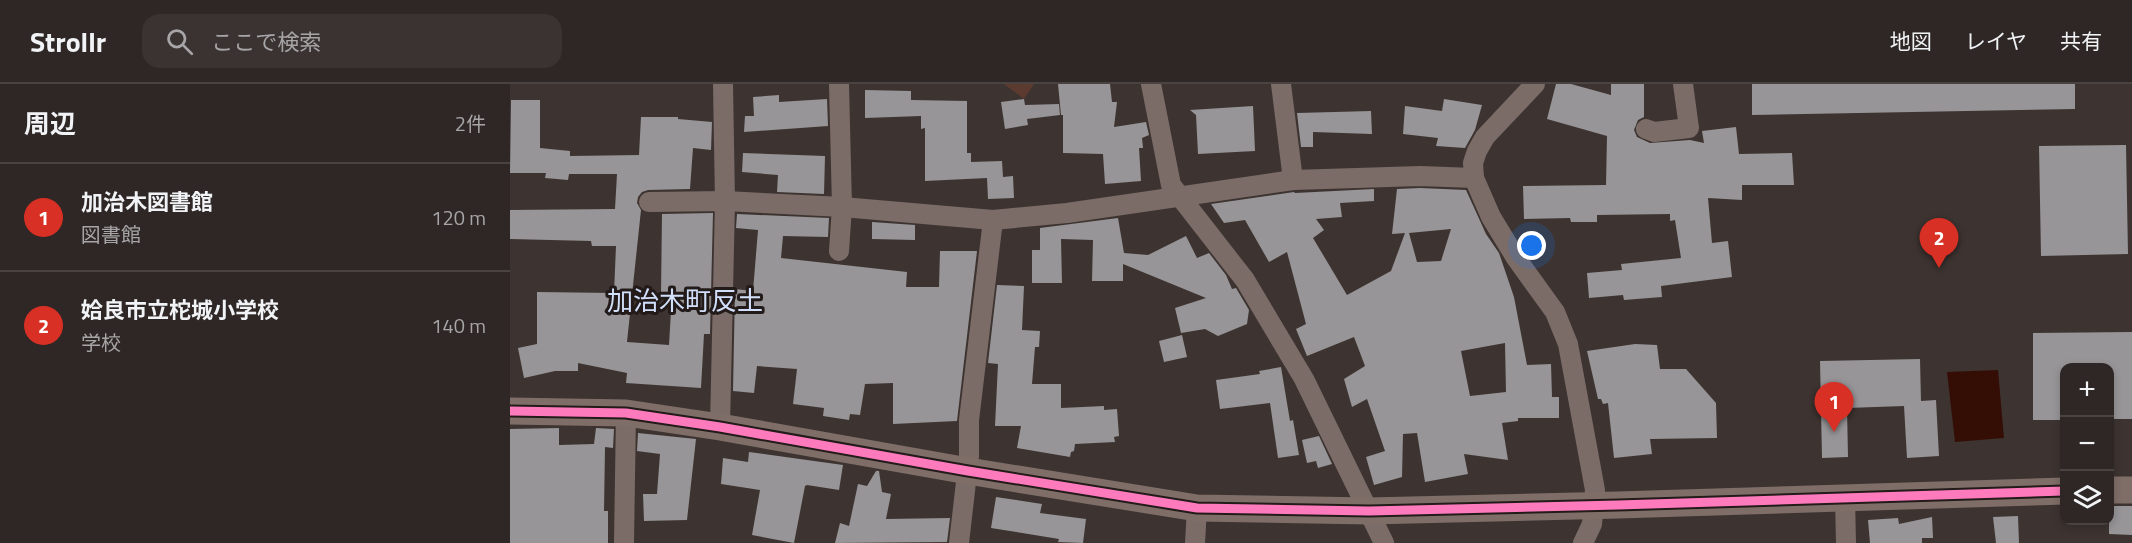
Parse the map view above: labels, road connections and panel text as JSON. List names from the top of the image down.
{
  "districts": ["加治木町反土"],
  "page": {
    "header": "Strollr",
    "search": "ここで検索",
    "nav": ["地図", "レイヤ", "共有"],
    "heading": ["周辺", "2件"],
    "list": [
      {
        "mark": "1",
        "name": "加治木図書館",
        "note": "図書館",
        "value": "120 m"
      },
      {
        "mark": "2",
        "name": "姶良市立柁城小学校",
        "note": "学校",
        "value": "140 m"
      }
    ],
    "pins": ["2", "1"],
    "map_buttons": ["+", "−"]
  }
}
